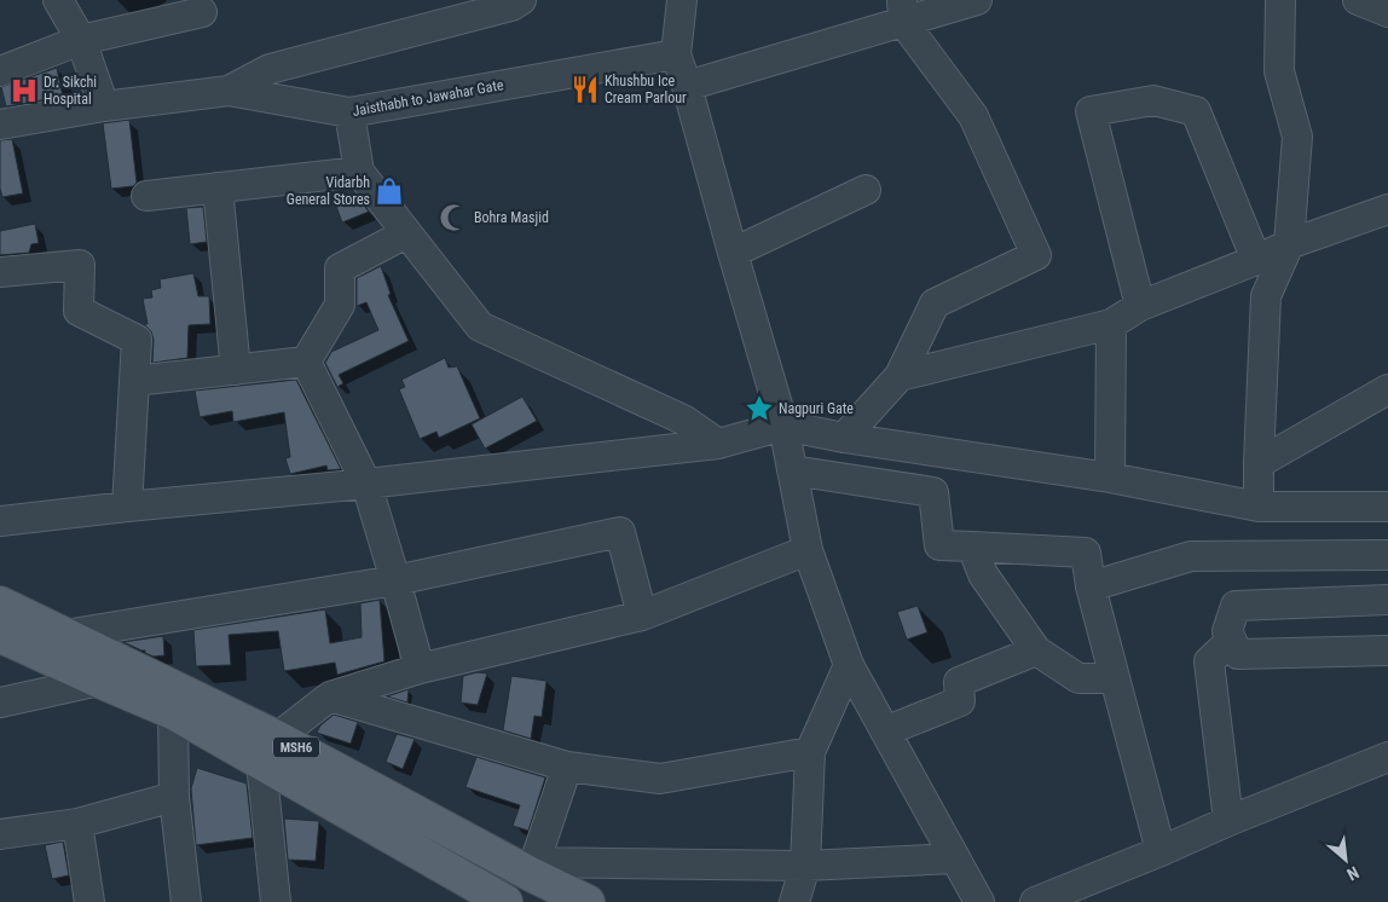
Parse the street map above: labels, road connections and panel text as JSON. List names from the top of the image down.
{
  "streets": {
    "main road": ["MSH6"],
    "street": ["Jaisthabh to Jawahar Gate"]
  },
  "places": {
    "restaurant": ["Khushbu Ice Cream Parlour"],
    "hospital": ["Dr. Sikchi Hospital"],
    "shop": ["Vidarbh General Stores"],
    "mosque": ["Bohra Masjid"],
    "place": ["Nagpuri Gate"]
  },
  "north": "bottom right"
}
